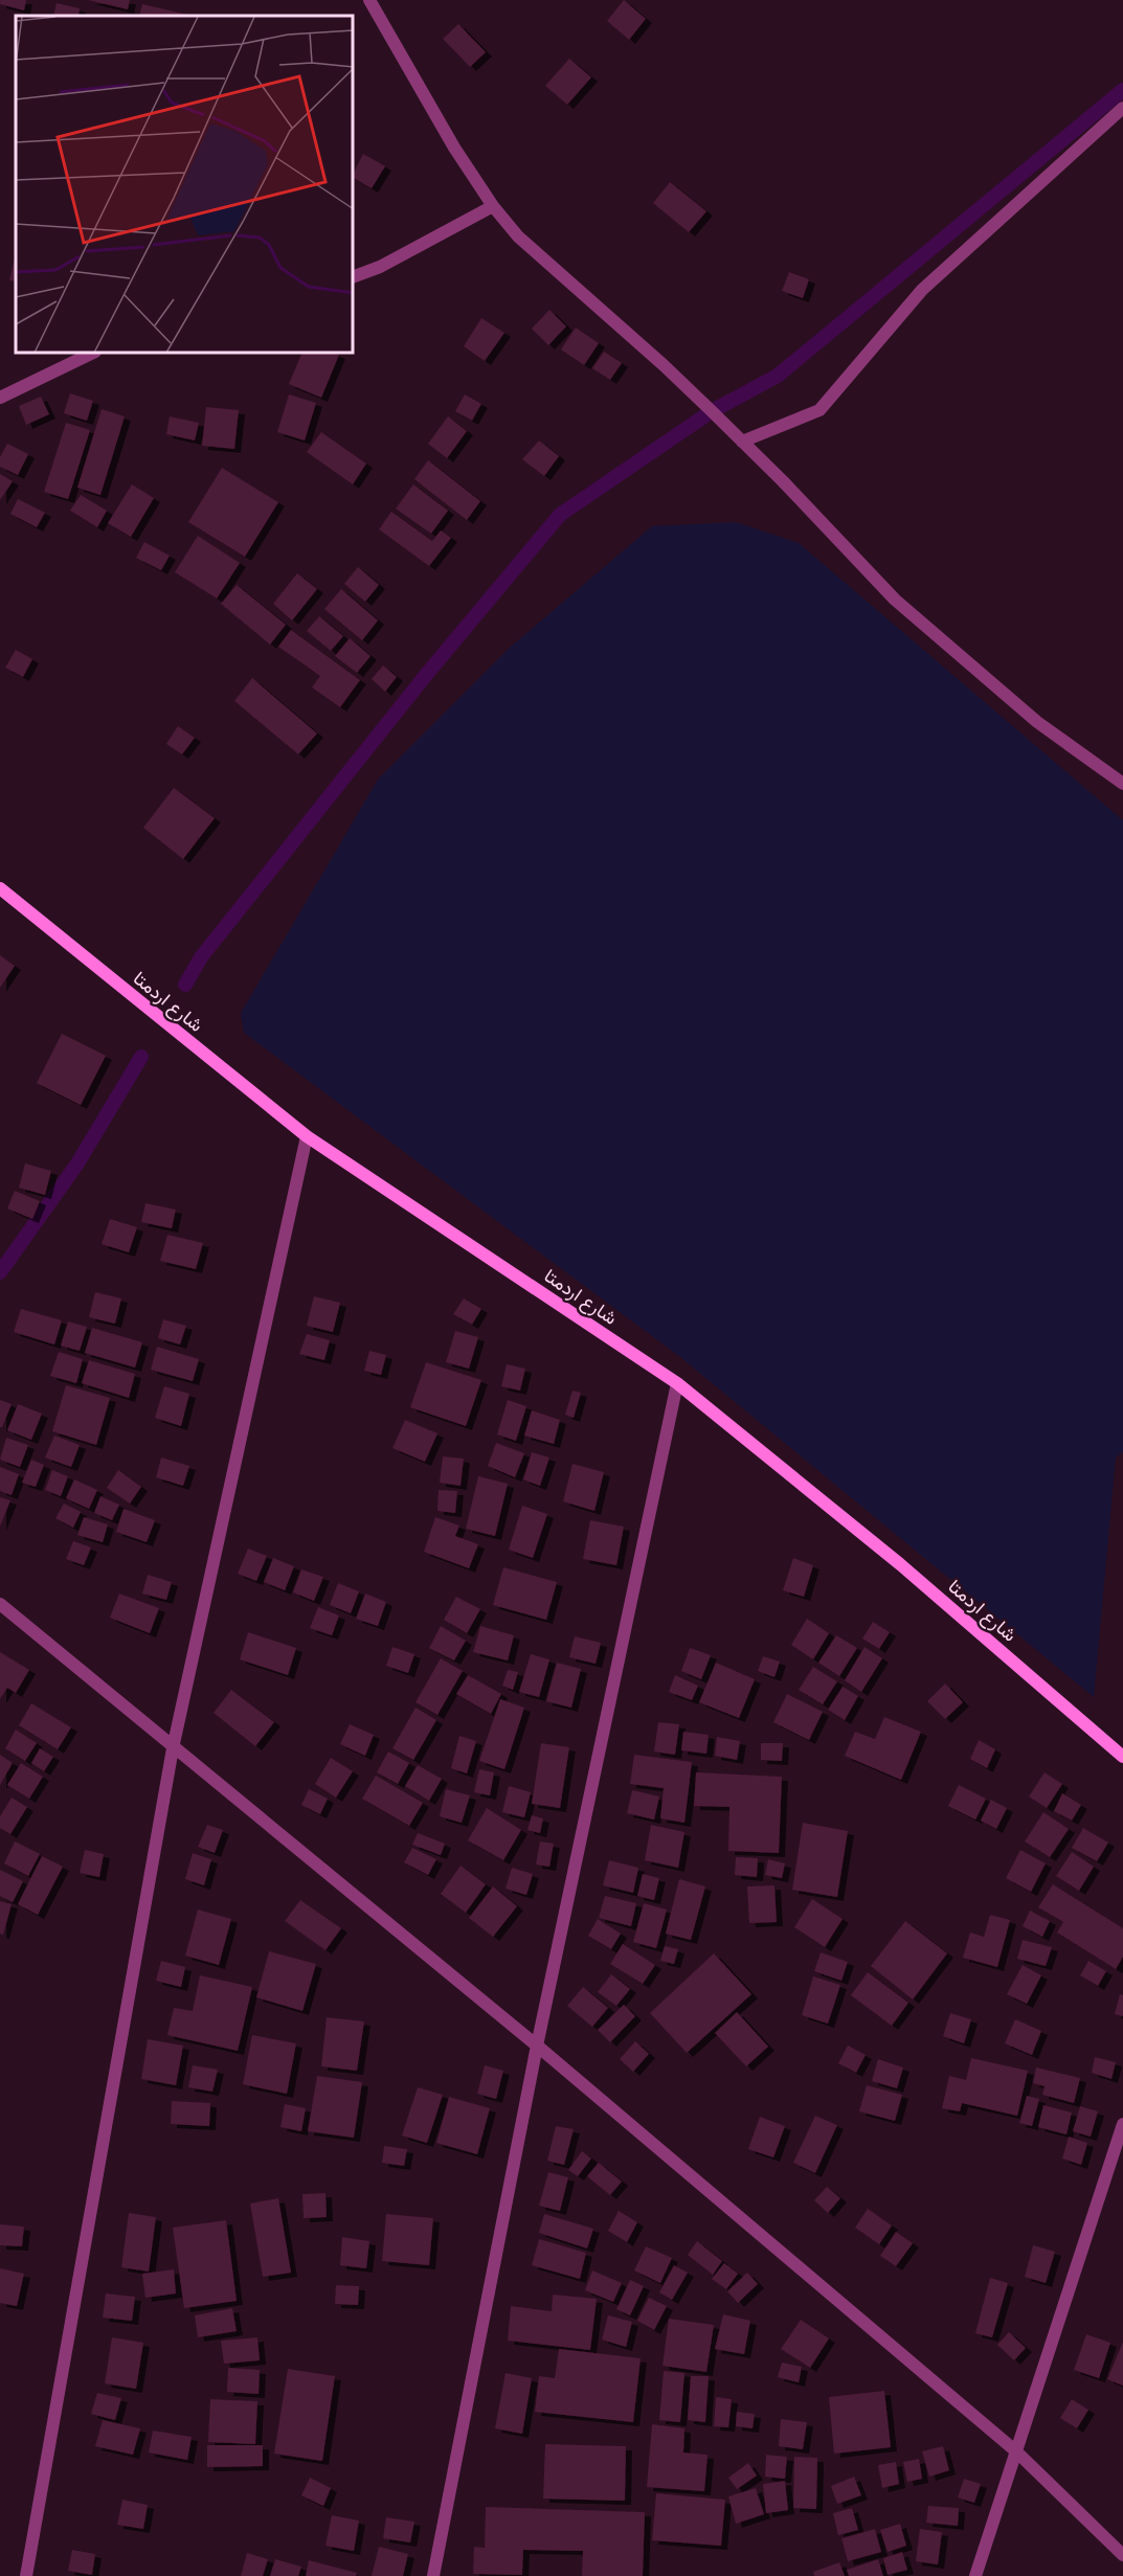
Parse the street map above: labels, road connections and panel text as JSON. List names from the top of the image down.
{
  "streets": {
    "main road": ["شارع اردمتا"]
  }
}
